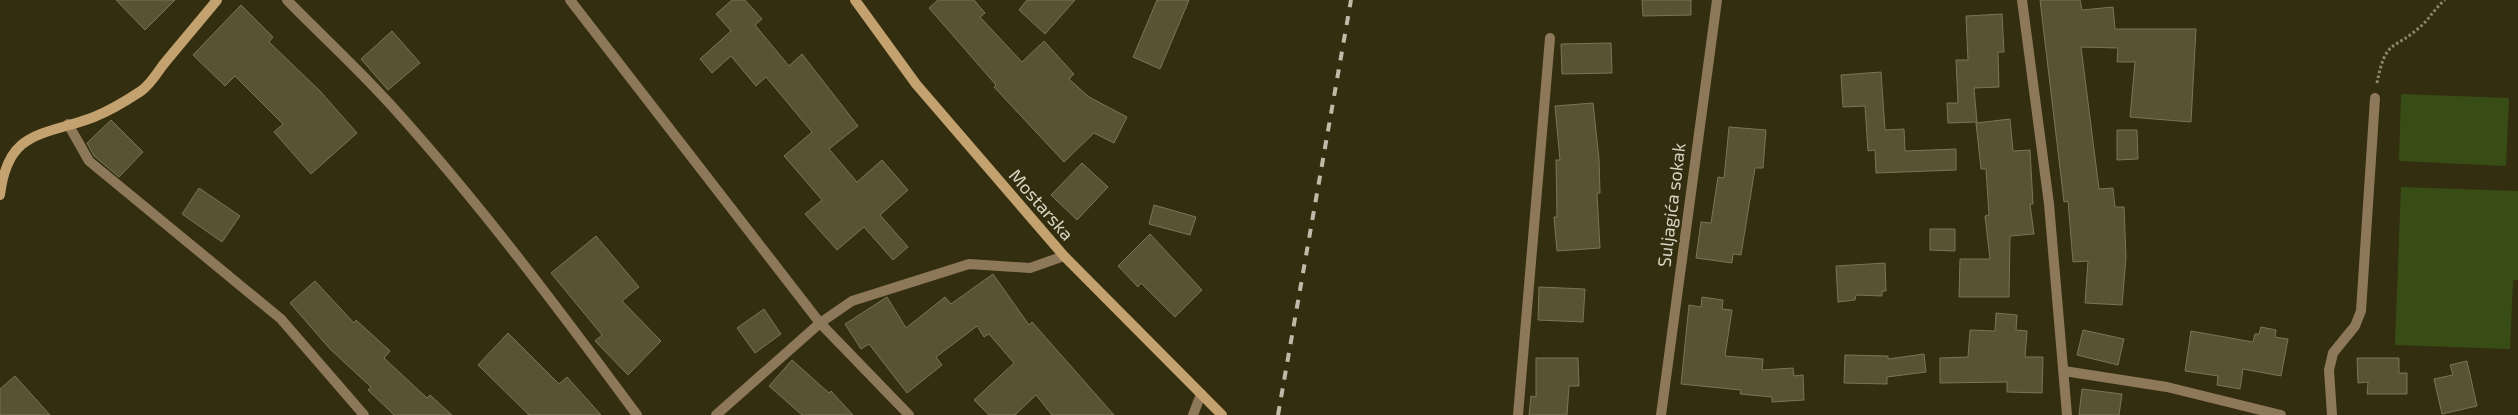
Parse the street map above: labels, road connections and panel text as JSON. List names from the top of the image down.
{
  "streets": {
    "main road": ["Mostarska"],
    "street": ["Suljagića sokak"]
  }
}
